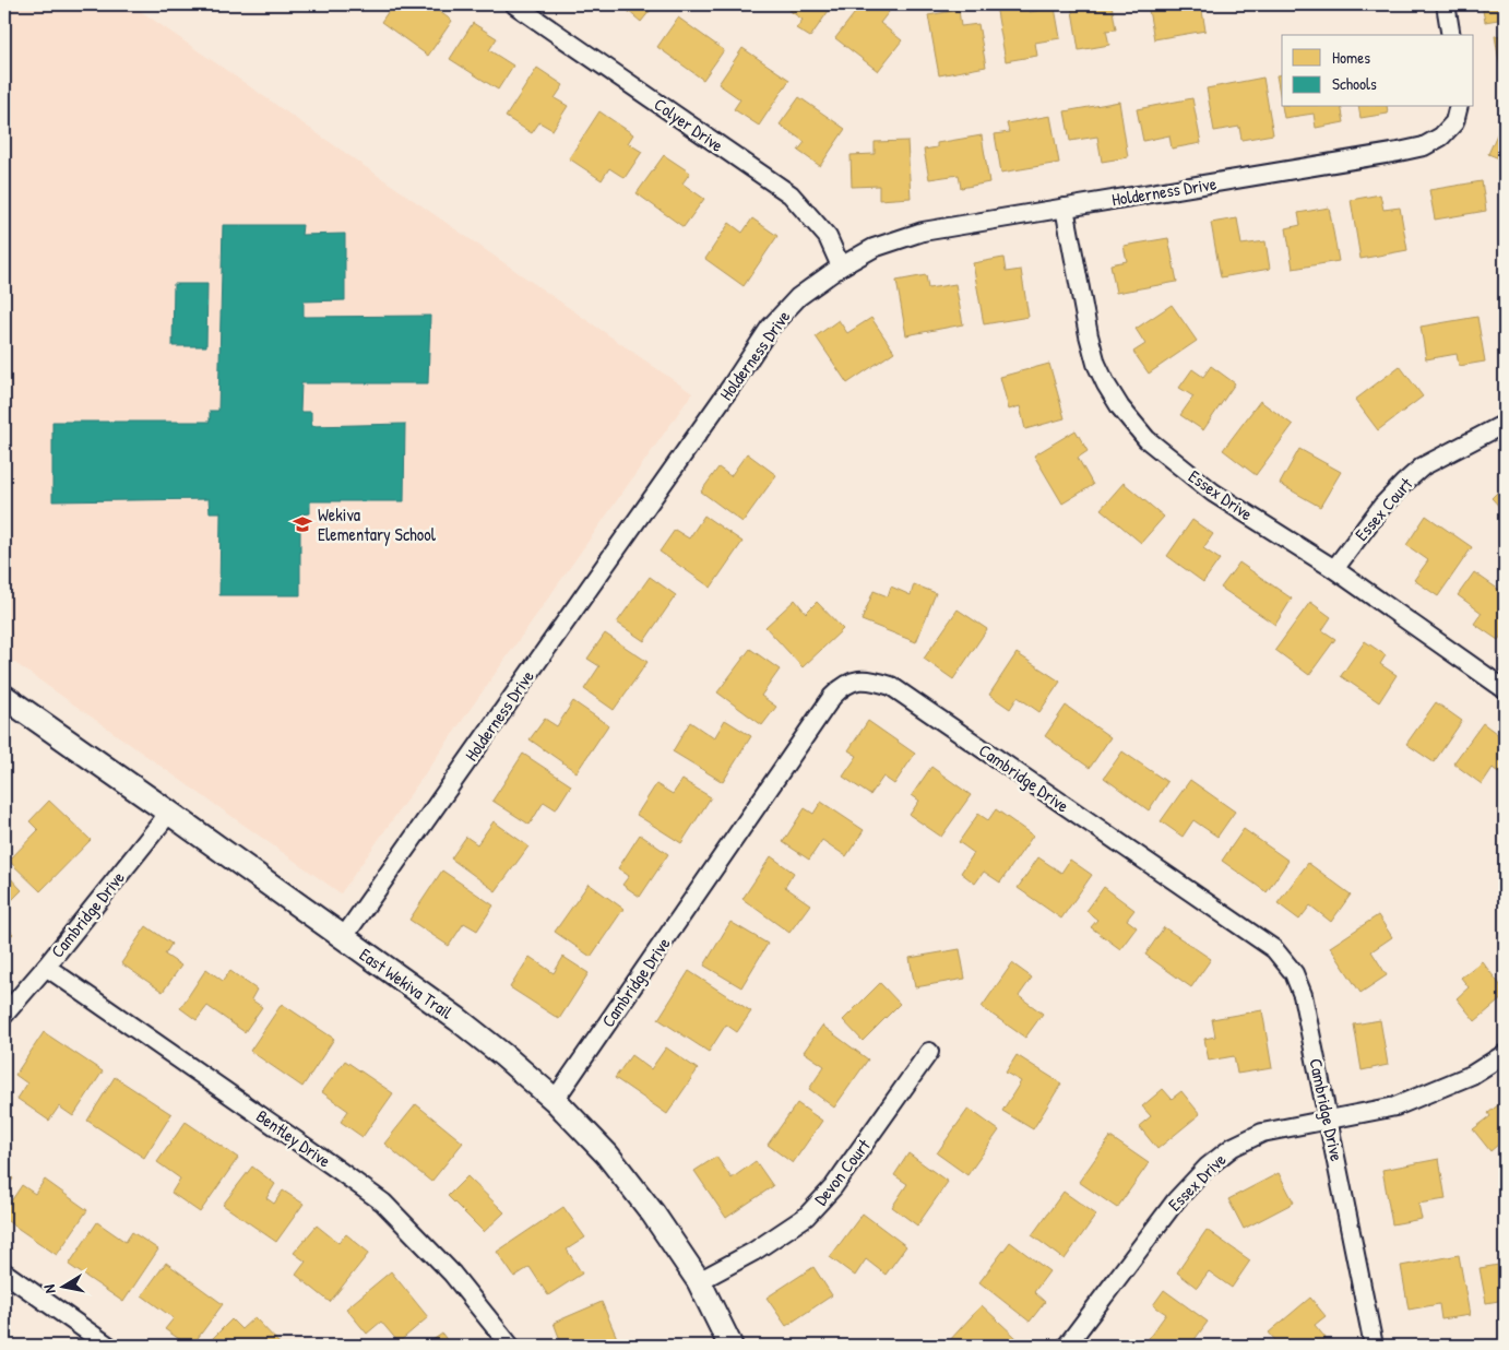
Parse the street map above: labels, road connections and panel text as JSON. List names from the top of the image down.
{
  "streets": {
    "street": [
      "Colyer Drive",
      "Holderness Drive",
      "Essex Drive",
      "Essex Court",
      "Cambridge Drive",
      "East Wekiva Trail",
      "Bentley Drive",
      "Devon Court"
    ]
  },
  "crossings": [
    ["Colyer Drive", "Holderness Drive"],
    ["Holderness Drive", "Essex Drive"],
    ["Holderness Drive", "East Wekiva Trail"],
    ["Essex Drive", "Essex Court"],
    ["Essex Drive", "Cambridge Drive"],
    ["Cambridge Drive", "East Wekiva Trail"],
    ["Cambridge Drive", "Bentley Drive"],
    ["East Wekiva Trail", "Devon Court"]
  ],
  "places": {
    "school or university": ["Wekiva Elementary School"]
  },
  "legend": ["Homes", "Schools"],
  "north": "left"
}
